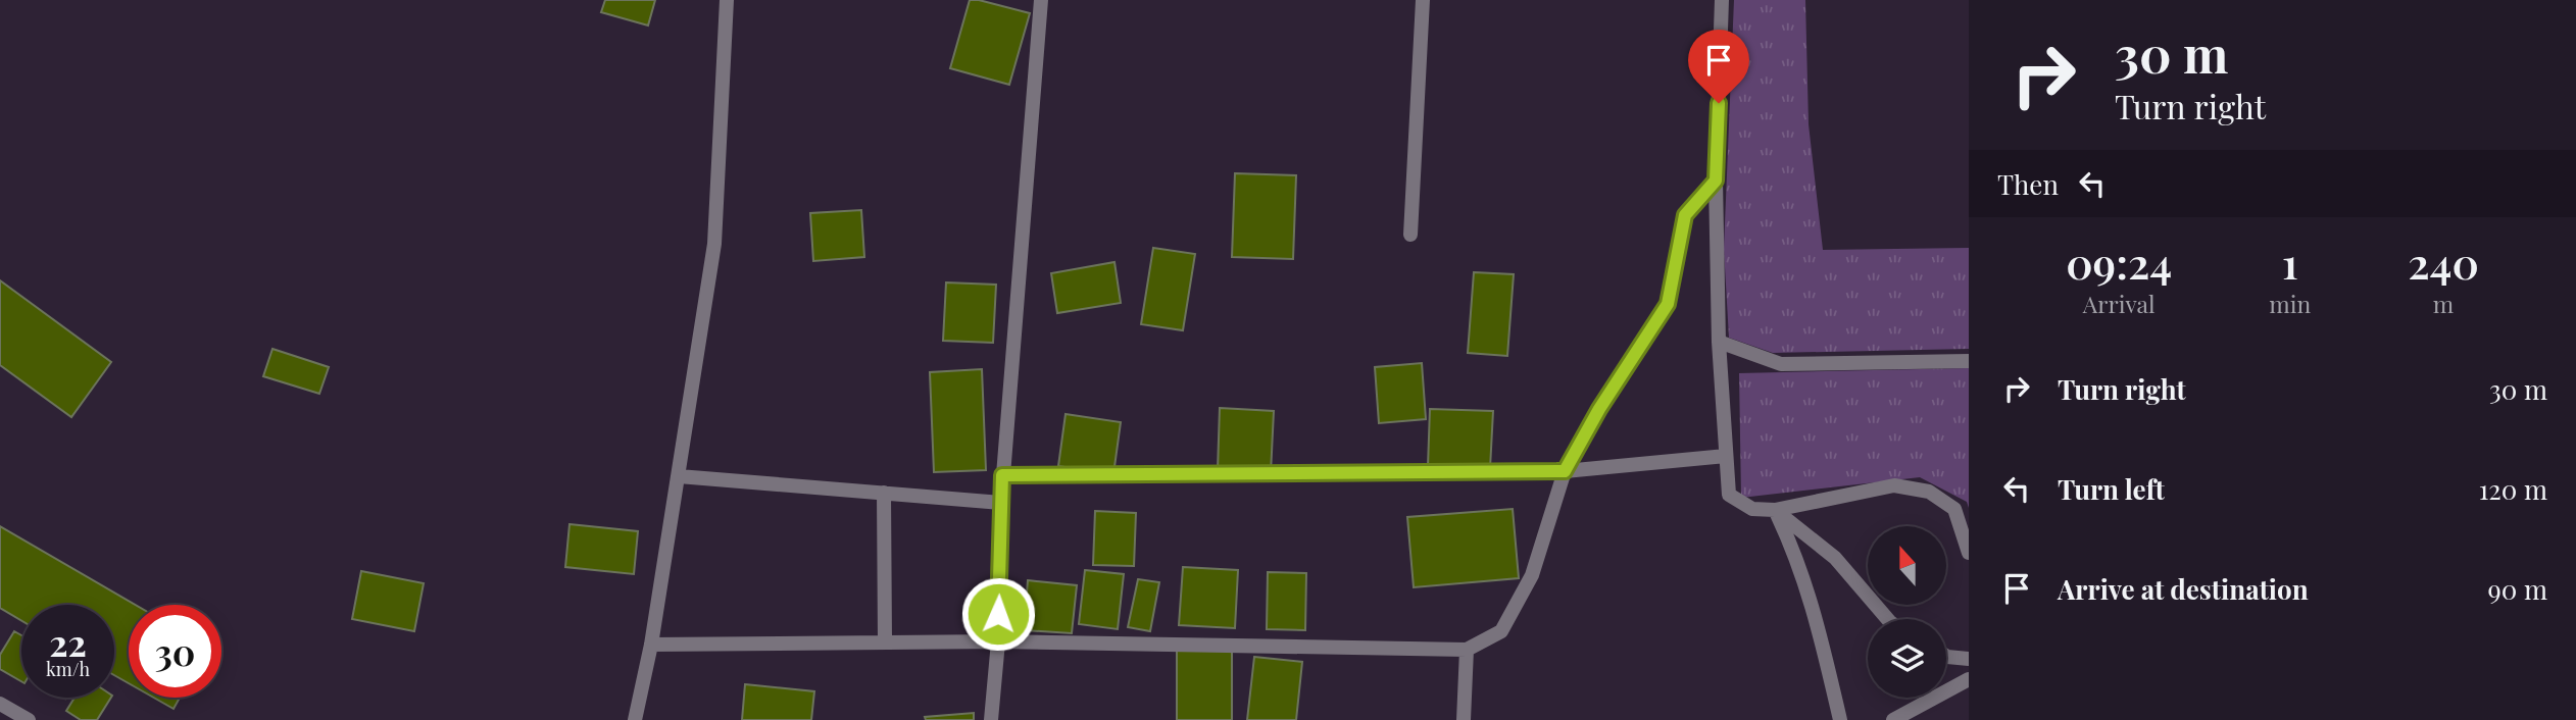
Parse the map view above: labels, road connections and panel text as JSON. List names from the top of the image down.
{
  "north": "top",
  "page": {
    "turn": ["30 m", "Turn right"],
    "then": "Then",
    "eta": [
      "09:24",
      "Arrival",
      "1",
      "min",
      "240",
      "m"
    ],
    "list": [
      {
        "name": "Turn right",
        "value": "30 m"
      },
      {
        "name": "Turn left",
        "value": "120 m"
      },
      {
        "name": "Arrive at destination",
        "value": "90 m"
      }
    ],
    "speed": "22 km/h",
    "limit": "30"
  }
}
